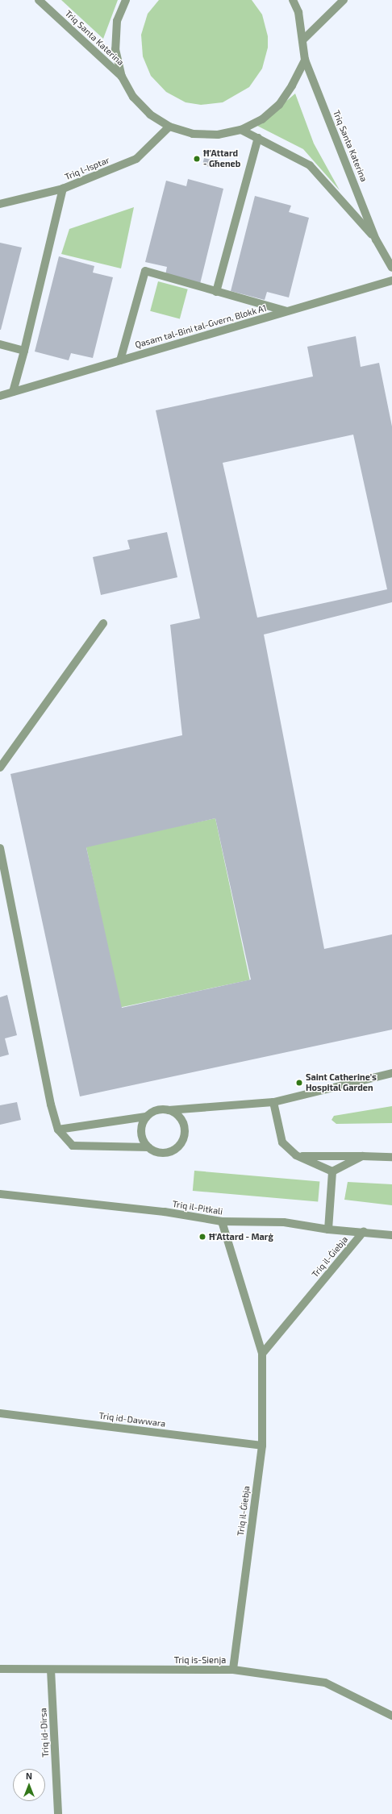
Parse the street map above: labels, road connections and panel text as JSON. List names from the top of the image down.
{
  "streets": {
    "street": [
      "Triq Santa Katerina",
      "Triq l-Isptar",
      "Qasam tal-Bini tal-Gvern, Blokk A1",
      "Triq il-Pitkali",
      "Triq il-Ġiebja",
      "Triq id-Dawwara",
      "Triq is-Sienja",
      "Triq id-Dirsa"
    ]
  },
  "crossings": [
    ["Triq Santa Katerina", "Triq l-Isptar"],
    ["Triq il-Pitkali", "Triq il-Ġiebja"],
    ["Triq il-Ġiebja", "Triq id-Dawwara"],
    ["Triq il-Ġiebja", "Triq is-Sienja"],
    ["Triq is-Sienja", "Triq id-Dirsa"]
  ],
  "places": ["Ħ'Attard - Għeneb", "Saint Catherine's Hospital Garden", "Ħ'Attard - Marġ"],
  "north": "top"
}
